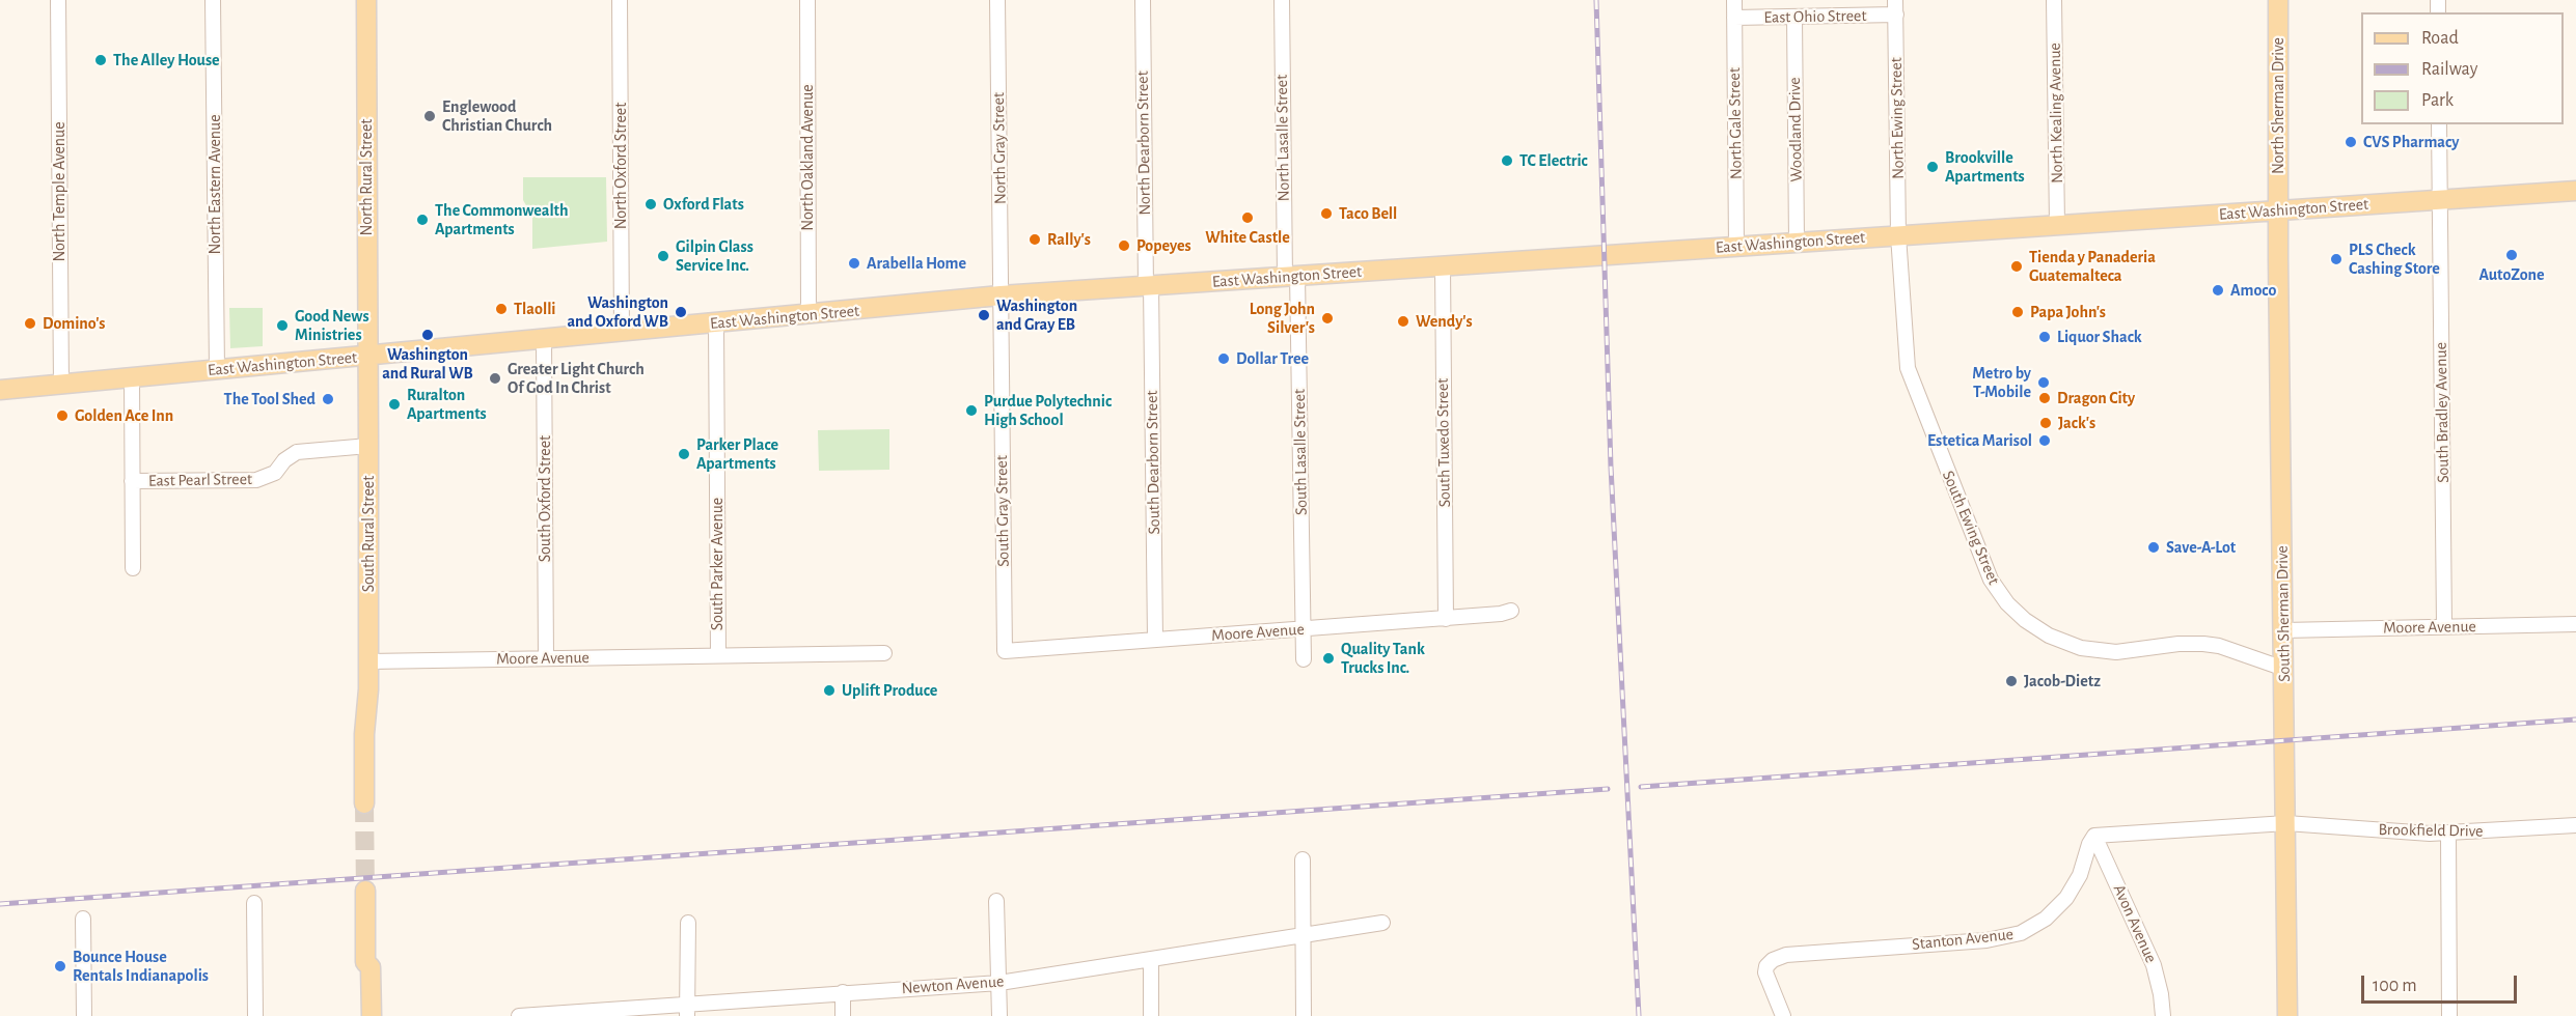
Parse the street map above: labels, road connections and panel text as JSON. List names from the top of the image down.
{
  "streets": {
    "main road": [
      "North Sherman Drive",
      "North Rural Street",
      "East Washington Street",
      "South Rural Street",
      "South Sherman Drive"
    ],
    "street": [
      "East Ohio Street",
      "North Kealing Avenue",
      "North Ewing Street",
      "North Gale Street",
      "Woodland Drive",
      "North Lasalle Street",
      "North Dearborn Street",
      "North Gray Street",
      "North Oakland Avenue",
      "North Oxford Street",
      "North Eastern Avenue",
      "North Temple Avenue",
      "South Bradley Avenue",
      "South Tuxedo Street",
      "South Lasalle Street",
      "South Dearborn Street",
      "East Pearl Street",
      "South Oxford Street",
      "South Gray Street",
      "South Ewing Street",
      "South Parker Avenue",
      "Moore Avenue",
      "Brookfield Drive",
      "Avon Avenue",
      "Stanton Avenue",
      "Newton Avenue"
    ]
  },
  "crossings": [
    ["East Ohio Street", "North Ewing Street"],
    ["East Ohio Street", "North Gale Street"],
    ["East Ohio Street", "Woodland Drive"],
    ["North Sherman Drive", "East Washington Street"],
    ["North Sherman Drive", "South Sherman Drive"],
    ["North Kealing Avenue", "East Washington Street"],
    ["North Ewing Street", "East Washington Street"],
    ["North Ewing Street", "South Ewing Street"],
    ["North Gale Street", "East Washington Street"],
    ["Woodland Drive", "East Washington Street"],
    ["North Lasalle Street", "East Washington Street"],
    ["North Lasalle Street", "South Lasalle Street"],
    ["North Dearborn Street", "East Washington Street"],
    ["North Dearborn Street", "South Dearborn Street"],
    ["North Gray Street", "East Washington Street"],
    ["North Gray Street", "South Gray Street"],
    ["North Oakland Avenue", "East Washington Street"],
    ["North Oxford Street", "East Washington Street"],
    ["North Rural Street", "East Washington Street"],
    ["North Rural Street", "South Rural Street"],
    ["North Eastern Avenue", "East Washington Street"],
    ["North Temple Avenue", "East Washington Street"],
    ["East Washington Street", "South Bradley Avenue"],
    ["East Washington Street", "South Tuxedo Street"],
    ["East Washington Street", "South Lasalle Street"],
    ["East Washington Street", "South Dearborn Street"],
    ["East Washington Street", "South Oxford Street"],
    ["East Washington Street", "South Gray Street"],
    ["East Washington Street", "South Ewing Street"],
    ["East Washington Street", "South Rural Street"],
    ["East Washington Street", "South Parker Avenue"],
    ["East Washington Street", "South Sherman Drive"],
    ["South Bradley Avenue", "Moore Avenue"],
    ["South Tuxedo Street", "Moore Avenue"],
    ["South Lasalle Street", "Moore Avenue"],
    ["South Dearborn Street", "Moore Avenue"],
    ["East Pearl Street", "South Rural Street"],
    ["South Oxford Street", "Moore Avenue"],
    ["South Gray Street", "Moore Avenue"],
    ["South Ewing Street", "South Sherman Drive"],
    ["South Rural Street", "Moore Avenue"],
    ["South Parker Avenue", "Moore Avenue"],
    ["South Sherman Drive", "Moore Avenue"],
    ["South Sherman Drive", "Brookfield Drive"],
    ["Avon Avenue", "Stanton Avenue"]
  ],
  "places": [
    "The Alley House",
    "Englewood Christian Church",
    "CVS Pharmacy",
    "TC Electric",
    "Brookville Apartments",
    "Oxford Flats",
    "Taco Bell",
    "White Castle",
    "The Commonwealth Apartments",
    "Rally's",
    "Popeyes",
    "AutoZone",
    "Gilpin Glass Service Inc.",
    "PLS Check Cashing Store",
    "Arabella Home",
    "Tienda y Panaderia Guatemalteca",
    "Amoco",
    "Tlaolli",
    "Washington and Oxford WB",
    "Papa John's",
    "Washington and Gray EB",
    "Long John Silver's",
    "Wendy's",
    "Domino's",
    "Good News Ministries",
    "Washington and Rural WB",
    "Liquor Shack",
    "Dollar Tree",
    "Greater Light Church Of God In Christ",
    "Metro by T-Mobile",
    "Dragon City",
    "The Tool Shed",
    "Ruralton Apartments",
    "Purdue Polytechnic High School",
    "Golden Ace Inn",
    "Jack's",
    "Estetica Marisol",
    "Parker Place Apartments",
    "Save-A-Lot",
    "Quality Tank Trucks Inc.",
    "Jacob-Dietz",
    "Uplift Produce",
    "Bounce House Rentals Indianapolis"
  ],
  "legend": ["Road", "Railway", "Park"],
  "scale_bar": "100 m"
}
